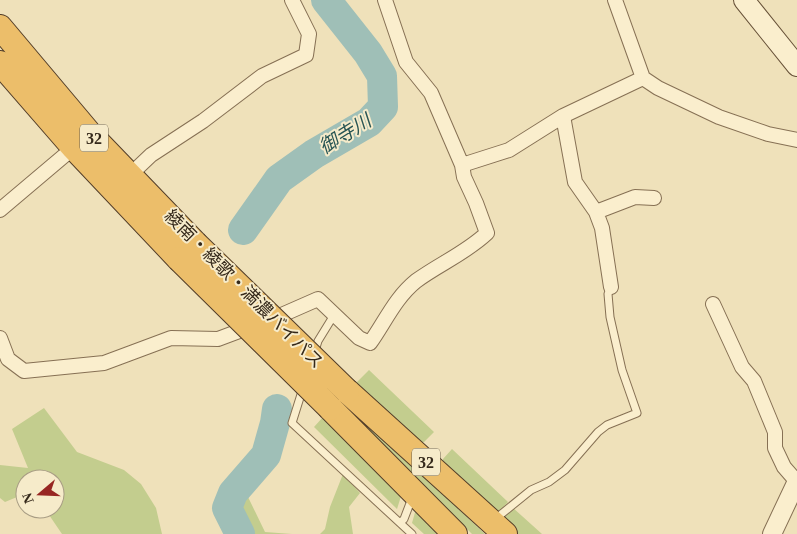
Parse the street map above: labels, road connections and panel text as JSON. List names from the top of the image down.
{
  "streets": {
    "highway": ["32", "綾南・綾歌・満濃バイパス"]
  },
  "water": ["御寺川"],
  "north": "left"
}
